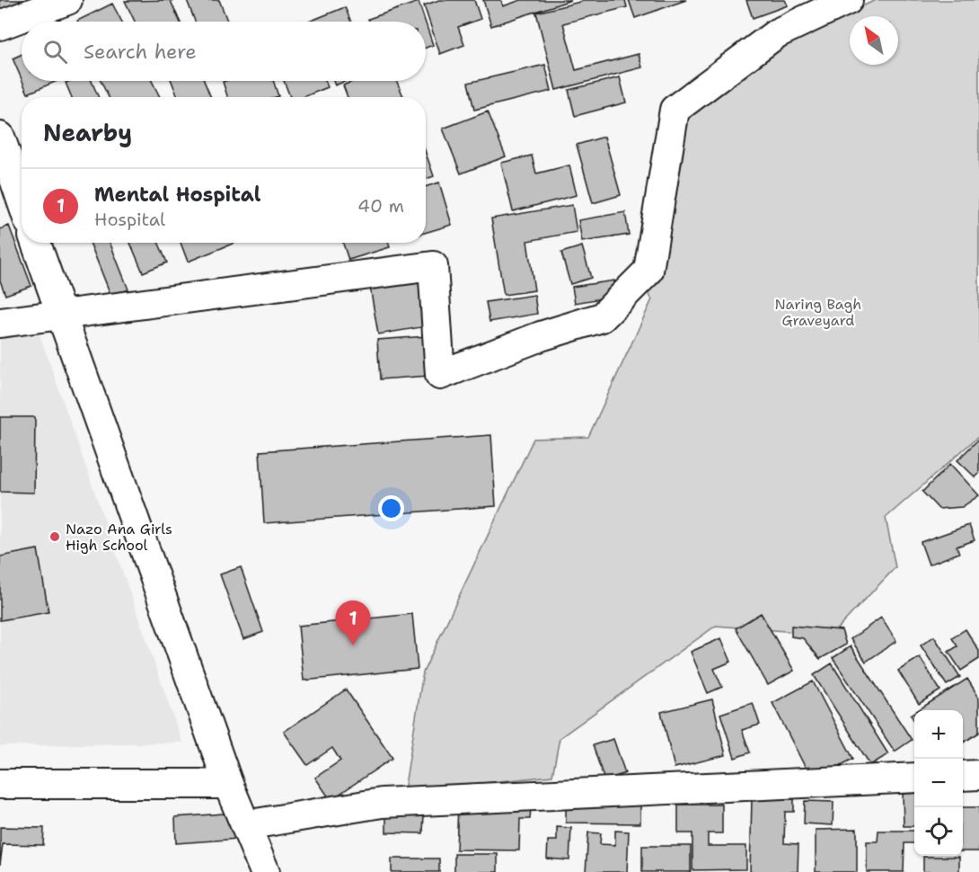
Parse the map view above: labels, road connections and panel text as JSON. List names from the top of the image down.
{
  "parks": ["Naring Bagh Graveyard"],
  "places": ["Nazo Ana Girls High School"],
  "north": "top left",
  "page": {
    "search": "Search here",
    "heading": "Nearby",
    "list": [
      {
        "mark": "1",
        "name": "Mental Hospital",
        "note": "Hospital",
        "value": "40 m"
      }
    ],
    "pins": "1",
    "map_buttons": ["+", "−"]
  }
}
